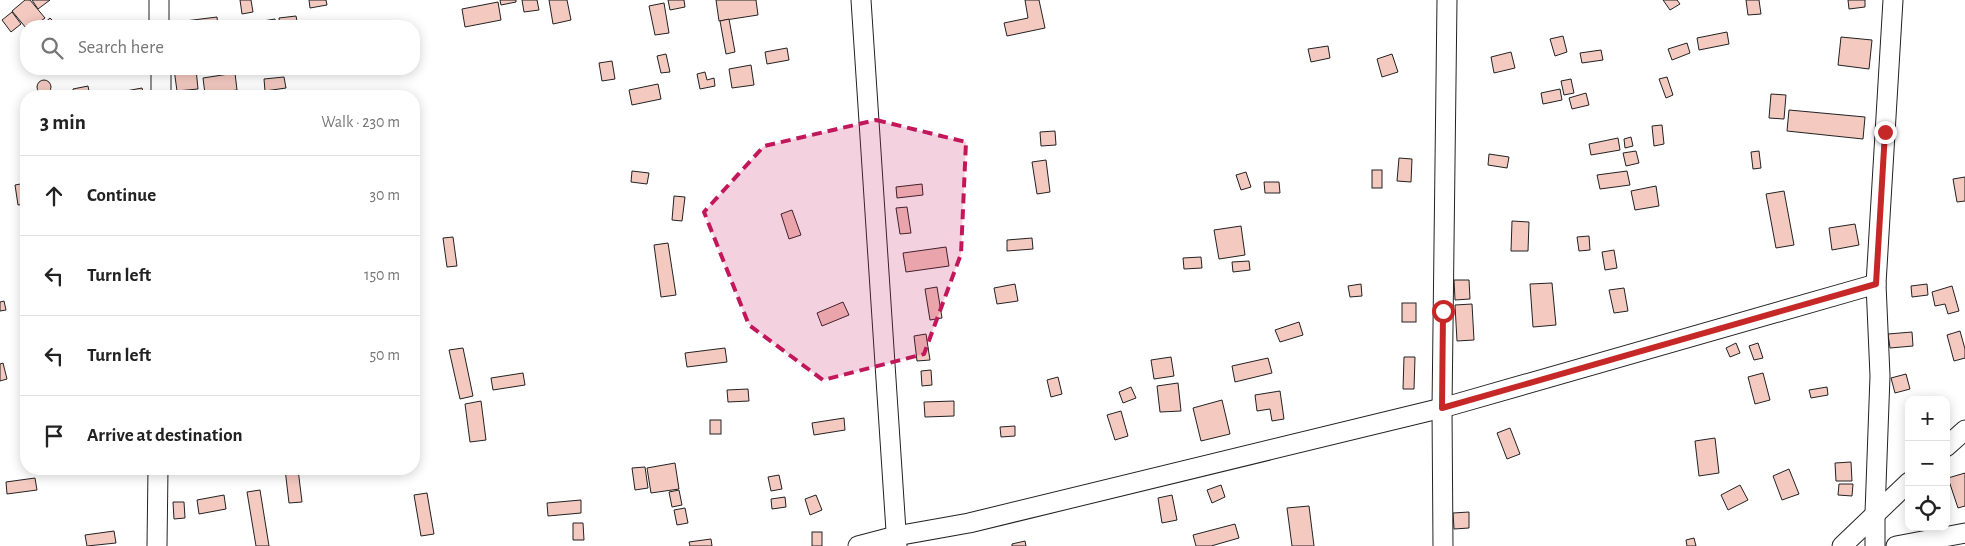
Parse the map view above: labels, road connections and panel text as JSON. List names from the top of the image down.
{
  "page": {
    "search": "Search here",
    "heading": ["3 min", "Walk · 230 m"],
    "list": [
      ["Continue", "30 m"],
      ["Turn left", "150 m"],
      ["Turn left", "50 m"],
      "Arrive at destination"
    ],
    "map_buttons": ["+", "−"]
  }
}
